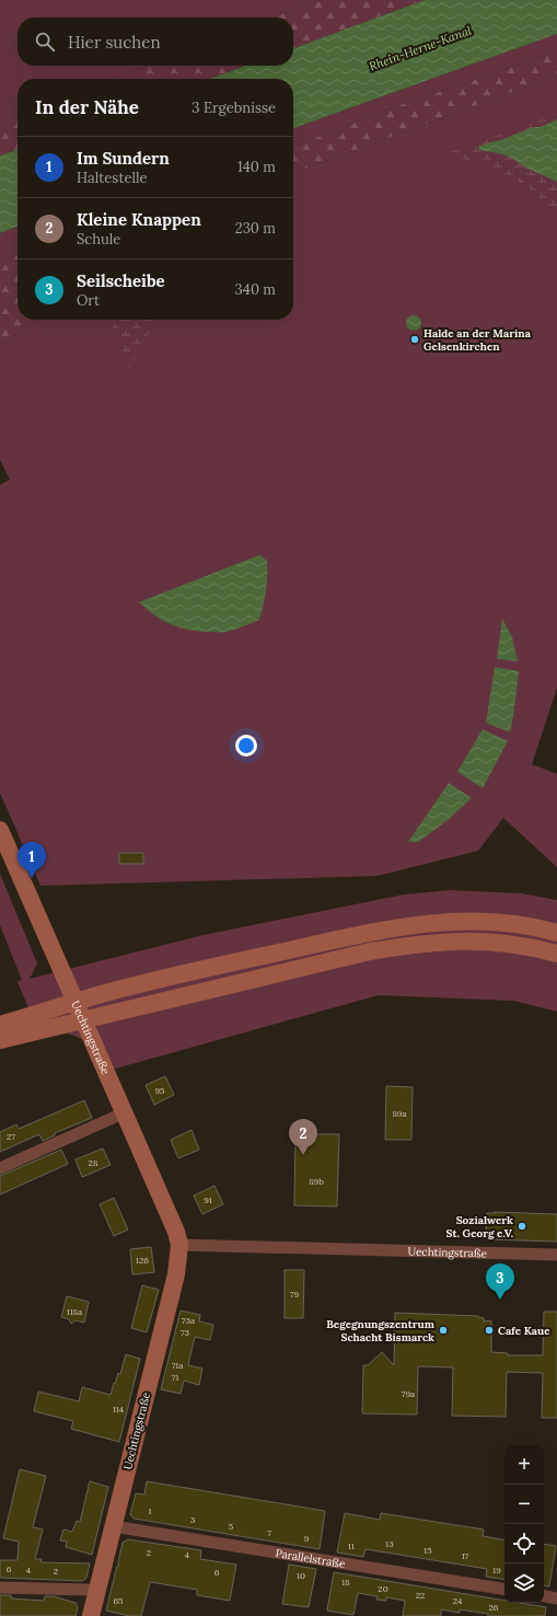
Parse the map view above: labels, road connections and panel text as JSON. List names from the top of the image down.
{
  "streets": {
    "main road": ["Uechtingstraße"],
    "street": ["Parallelstraße"]
  },
  "crossings": [
    ["Uechtingstraße", "Parallelstraße"]
  ],
  "water": ["Rhein-Herne-Kanal"],
  "places": [
    "Halde an der Marina Gelsenkirchen",
    "Sozialwerk St. Georg e.V.",
    "Begegnungszentrum Schacht Bismarck",
    "Cafe Kaue"
  ],
  "house_numbers": [
    "95",
    "89a",
    "27",
    "28",
    "89b",
    "91",
    "126",
    "79",
    "118a",
    "73a",
    "73",
    "71a",
    "71",
    "79a",
    "114",
    "1",
    "3",
    "5",
    "7",
    "9",
    "13",
    "11",
    "15",
    "2",
    "4",
    "17",
    "6",
    "4",
    "19",
    "2",
    "6",
    "10",
    "18",
    "20",
    "22",
    "65",
    "24",
    "26"
  ],
  "page": {
    "search": "Hier suchen",
    "heading": ["In der Nähe", "3 Ergebnisse"],
    "list": [
      {
        "mark": "1",
        "name": "Im Sundern",
        "note": "Haltestelle",
        "value": "140 m"
      },
      {
        "mark": "2",
        "name": "Kleine Knappen",
        "note": "Schule",
        "value": "230 m"
      },
      {
        "mark": "3",
        "name": "Seilscheibe",
        "note": "Ort",
        "value": "340 m"
      }
    ],
    "pins": ["1", "2", "3"],
    "map_buttons": ["+", "−"]
  }
}
